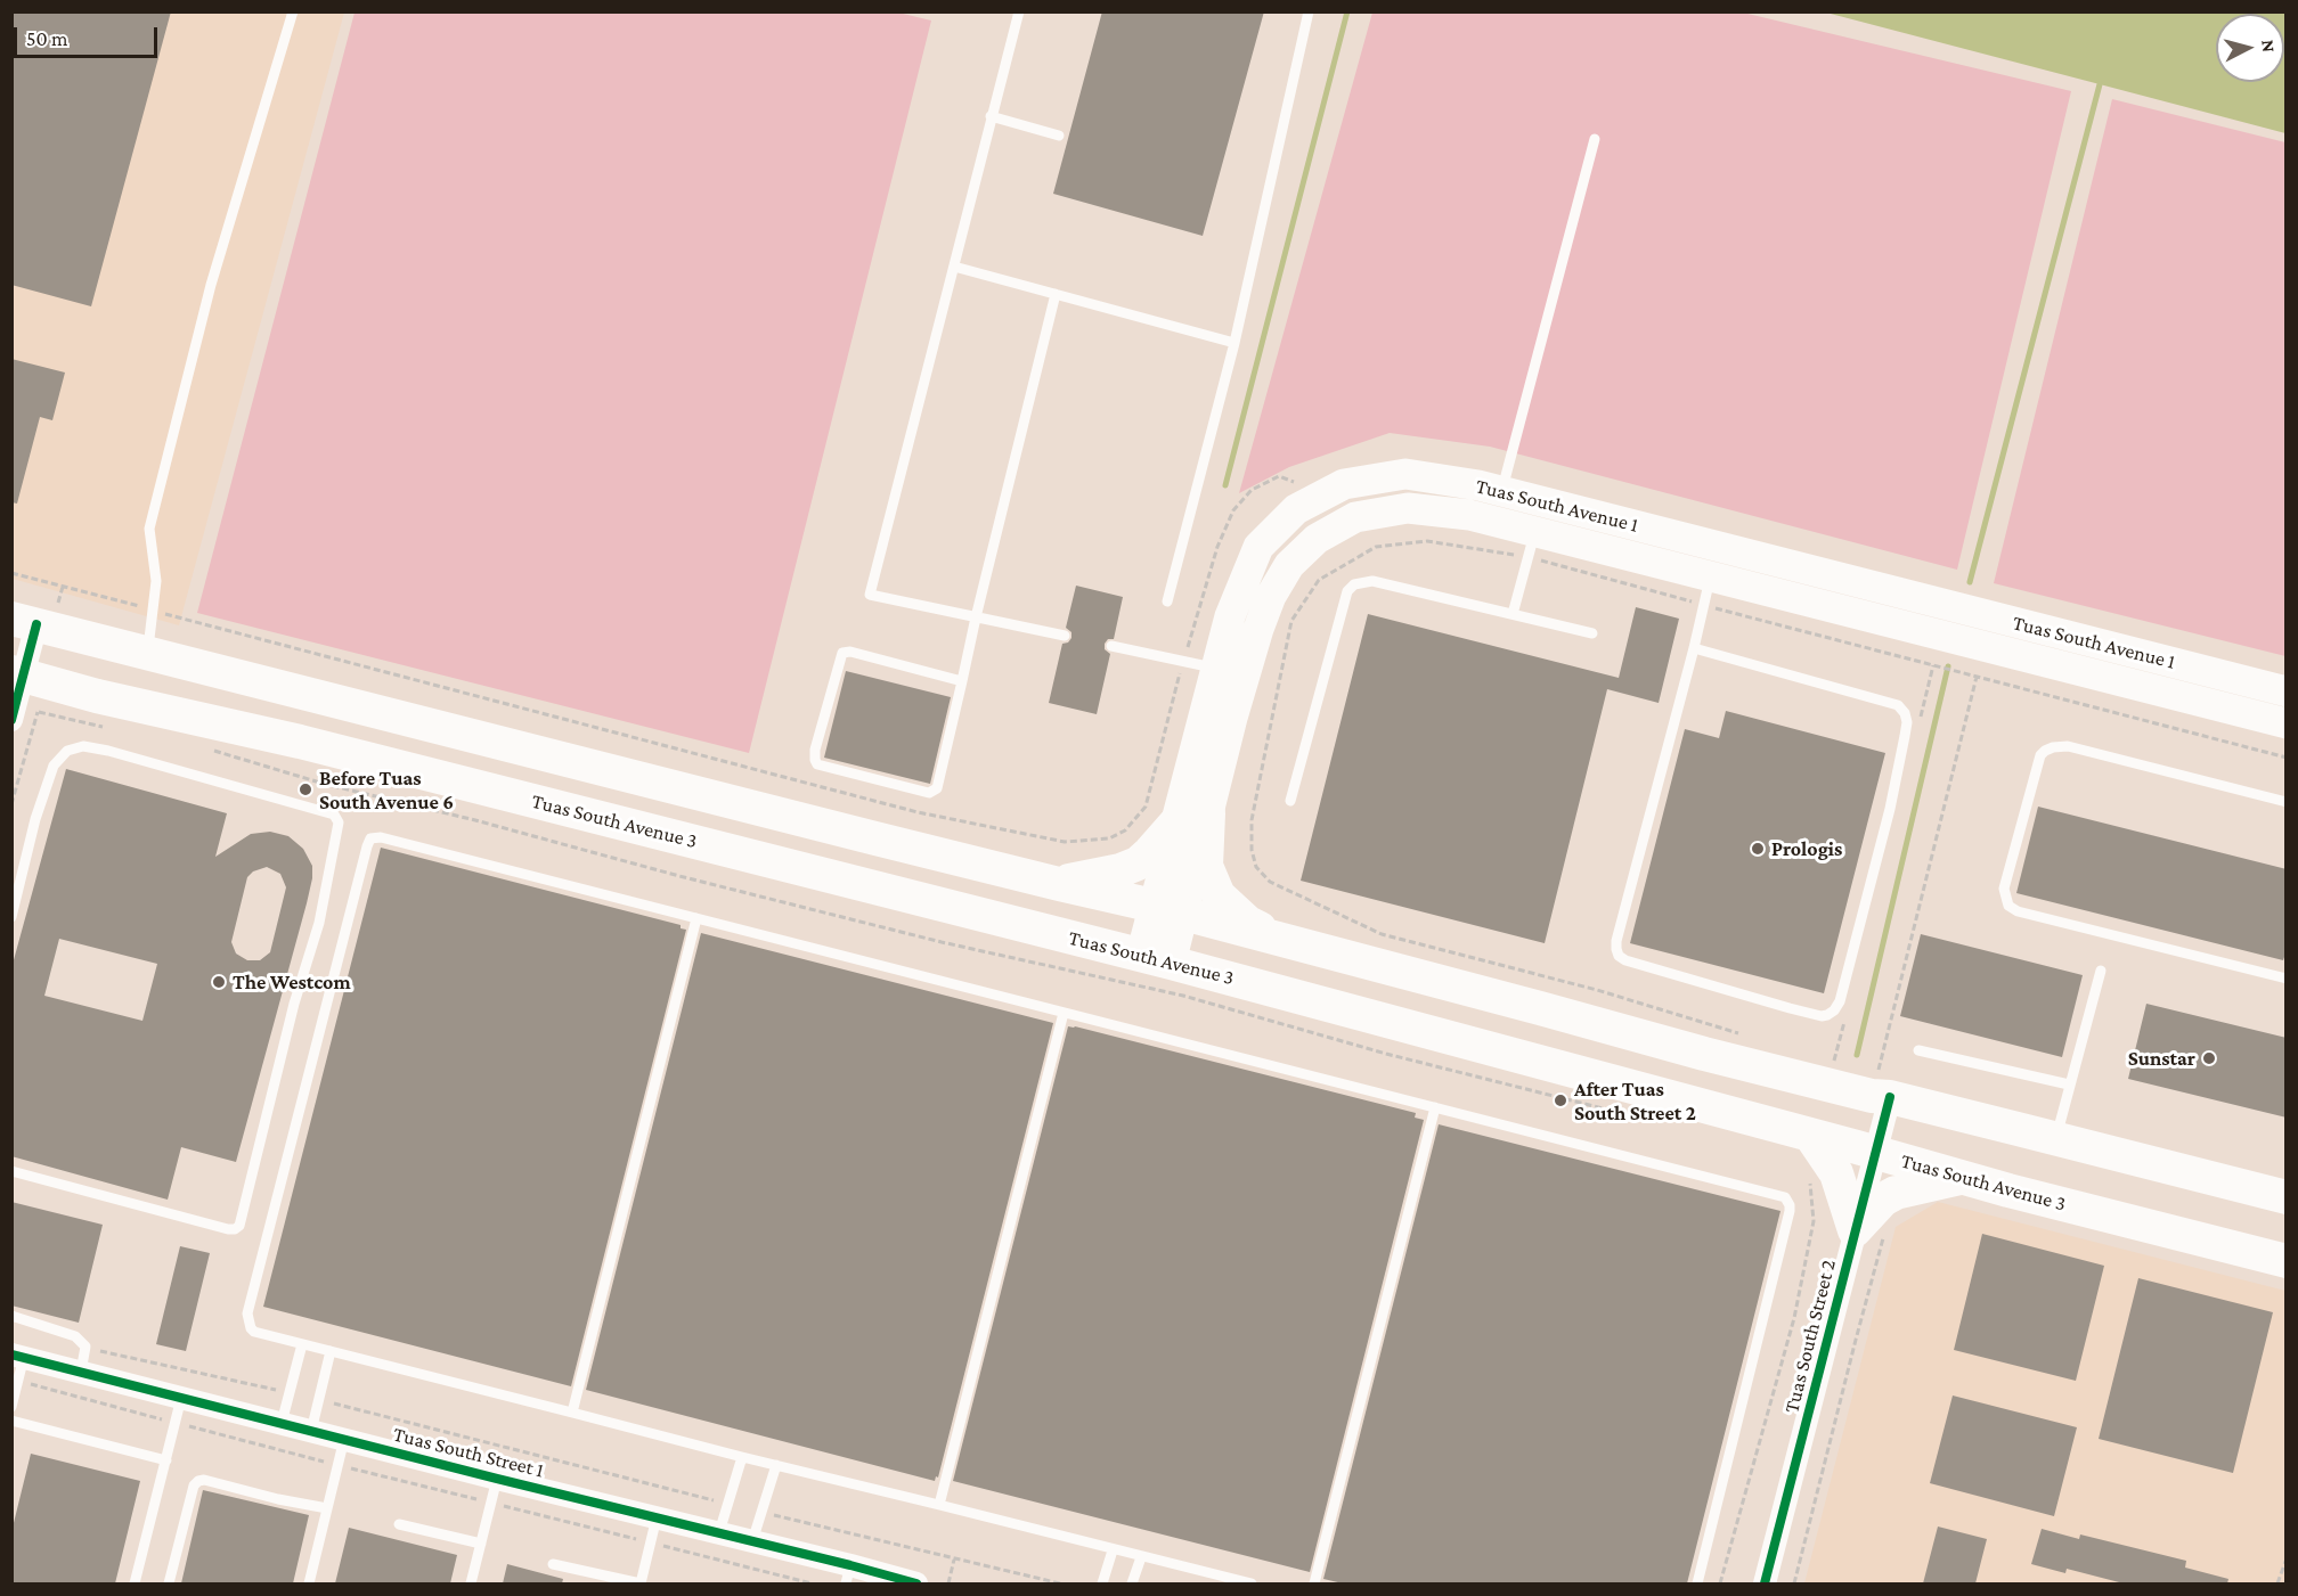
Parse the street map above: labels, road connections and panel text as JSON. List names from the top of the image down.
{
  "streets": {
    "main road": ["Tuas South Avenue 1", "Tuas South Avenue 3"],
    "street": ["Tuas South Street 2", "Tuas South Street 1"]
  },
  "crossings": [
    ["Tuas South Avenue 1", "Tuas South Avenue 3"],
    ["Tuas South Avenue 3", "Tuas South Street 2"]
  ],
  "places": [
    "Before Tuas South Avenue 6",
    "Prologis",
    "The Westcom",
    "Sunstar",
    "After Tuas South Street 2"
  ],
  "scale_bar": "50 m",
  "north": "right"
}
